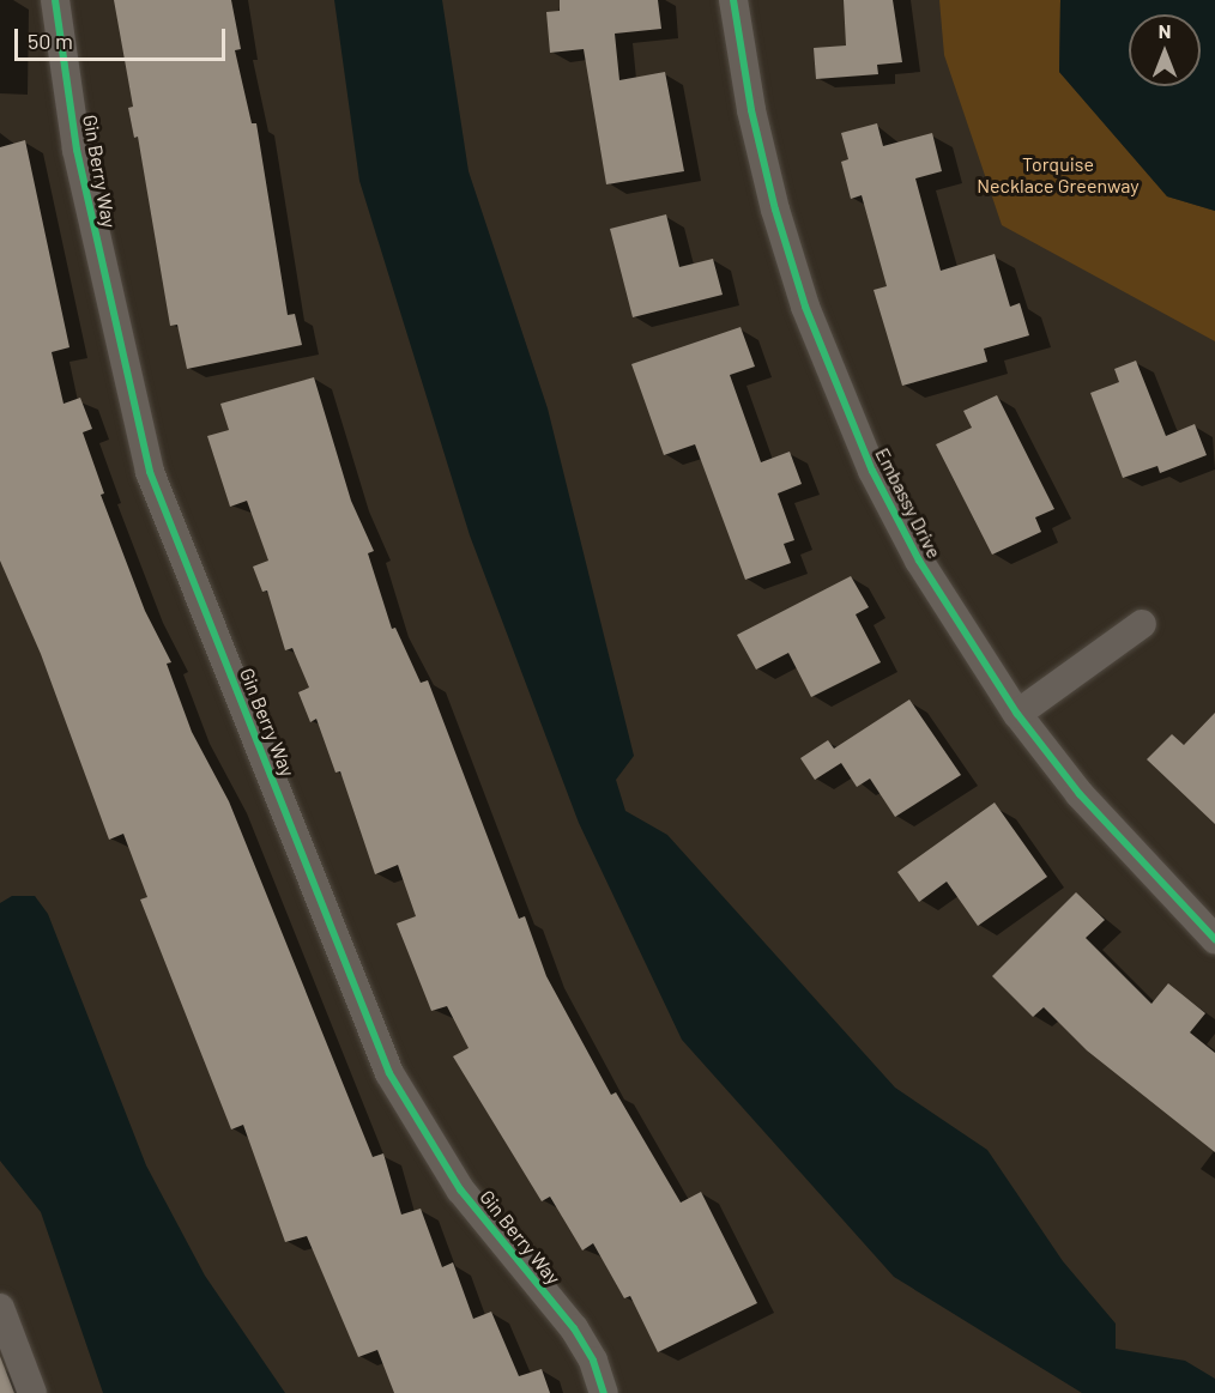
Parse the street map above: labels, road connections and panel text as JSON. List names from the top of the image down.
{
  "streets": {
    "street": ["Gin Berry Way", "Embassy Drive"]
  },
  "parks": ["Torquise Necklace Greenway"],
  "scale_bar": "50 m",
  "north": "top"
}
